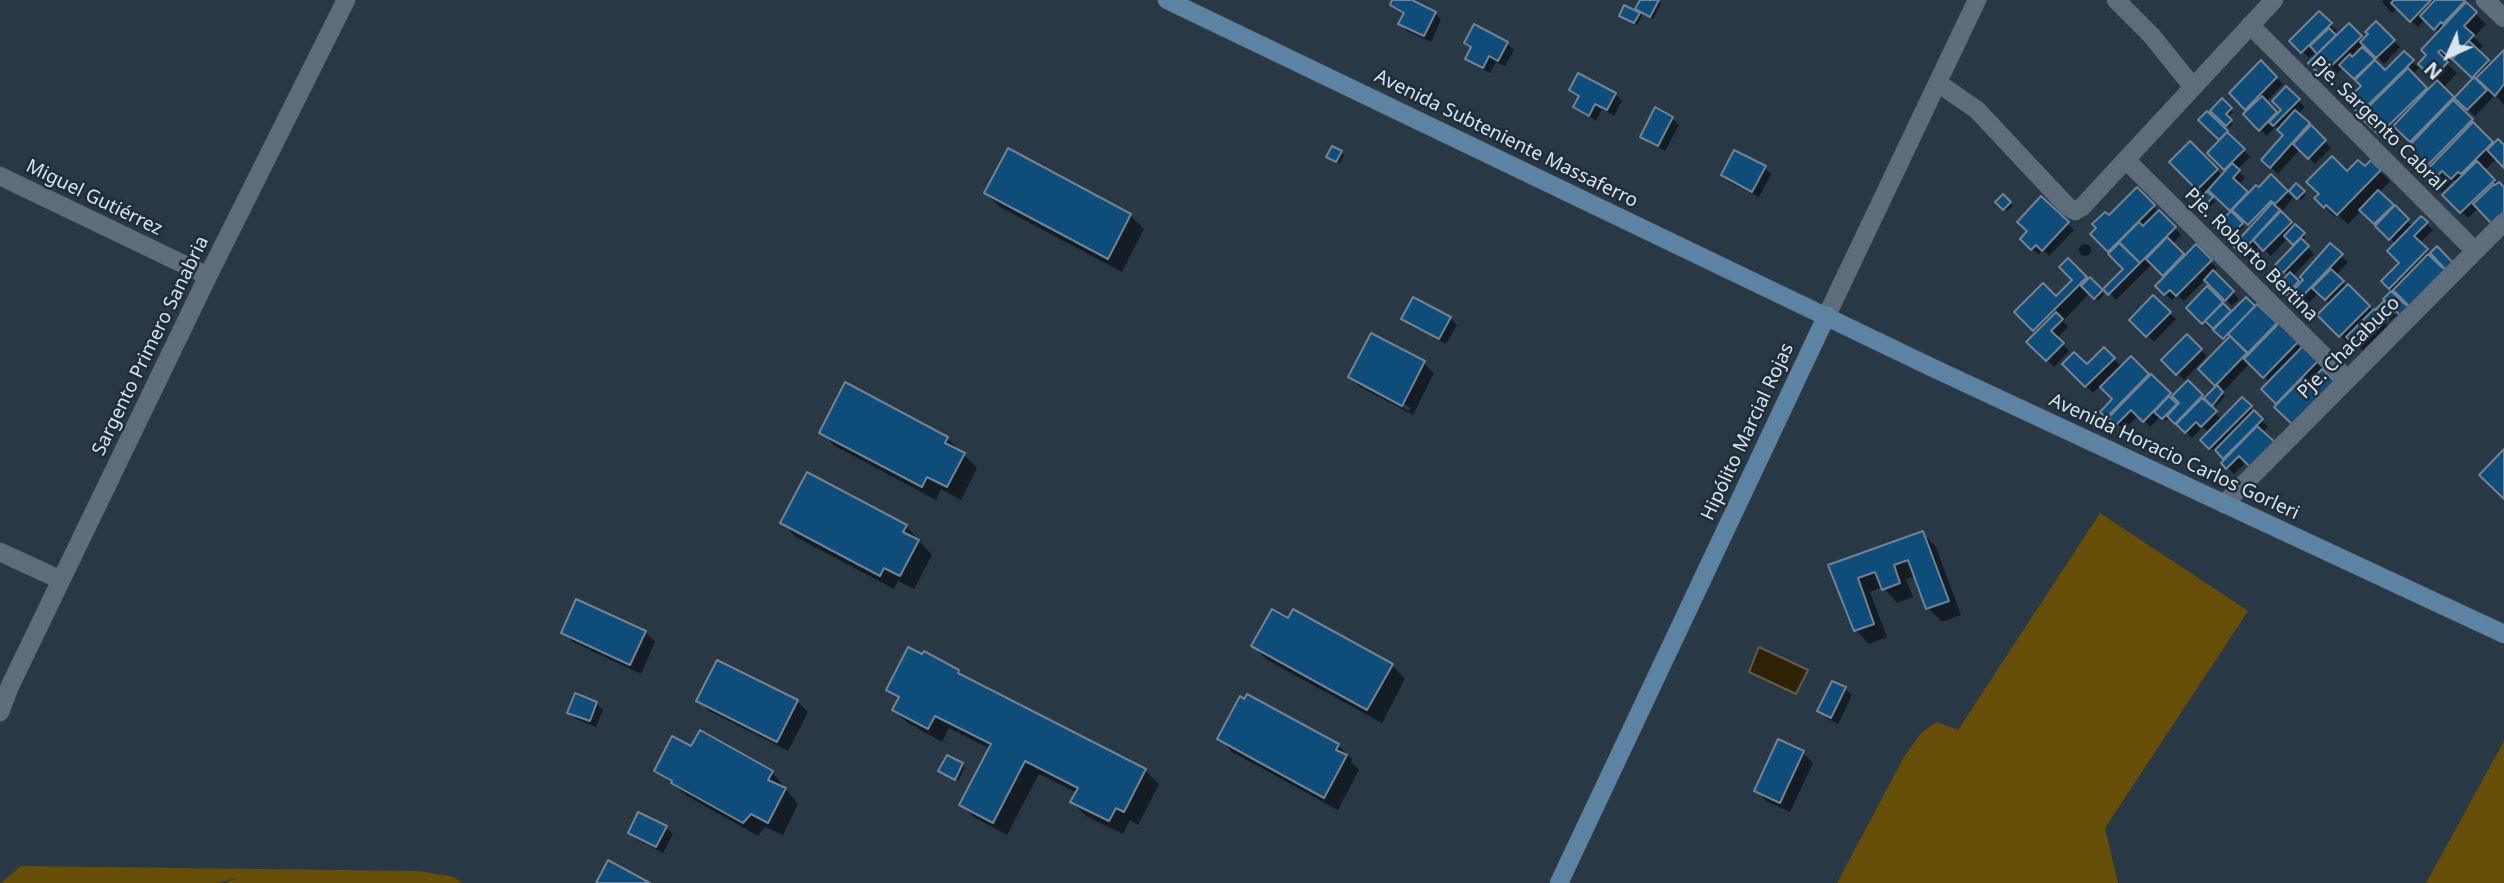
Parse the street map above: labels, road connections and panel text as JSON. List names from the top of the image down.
{
  "streets": {
    "main road": ["Avenida Subteniente Massaferro", "Hipólito Marcial Rojas", "Avenida Horacio Carlos Gorleri"],
    "street": [
      "Pje. Sargento Cabral",
      "Miguel Gutiérrez",
      "Pje. Roberto Bertina",
      "Sargento Primero Sanabria",
      "Pje. Chacabuco"
    ]
  },
  "crossings": [
    ["Pje. Sargento Cabral", "Pje. Chacabuco"],
    ["Avenida Subteniente Massaferro", "Hipólito Marcial Rojas"],
    ["Avenida Subteniente Massaferro", "Avenida Horacio Carlos Gorleri"],
    ["Miguel Gutiérrez", "Sargento Primero Sanabria"],
    ["Pje. Roberto Bertina", "Pje. Chacabuco"],
    ["Pje. Chacabuco", "Avenida Horacio Carlos Gorleri"],
    ["Hipólito Marcial Rojas", "Avenida Horacio Carlos Gorleri"]
  ],
  "north": "bottom left"
}
